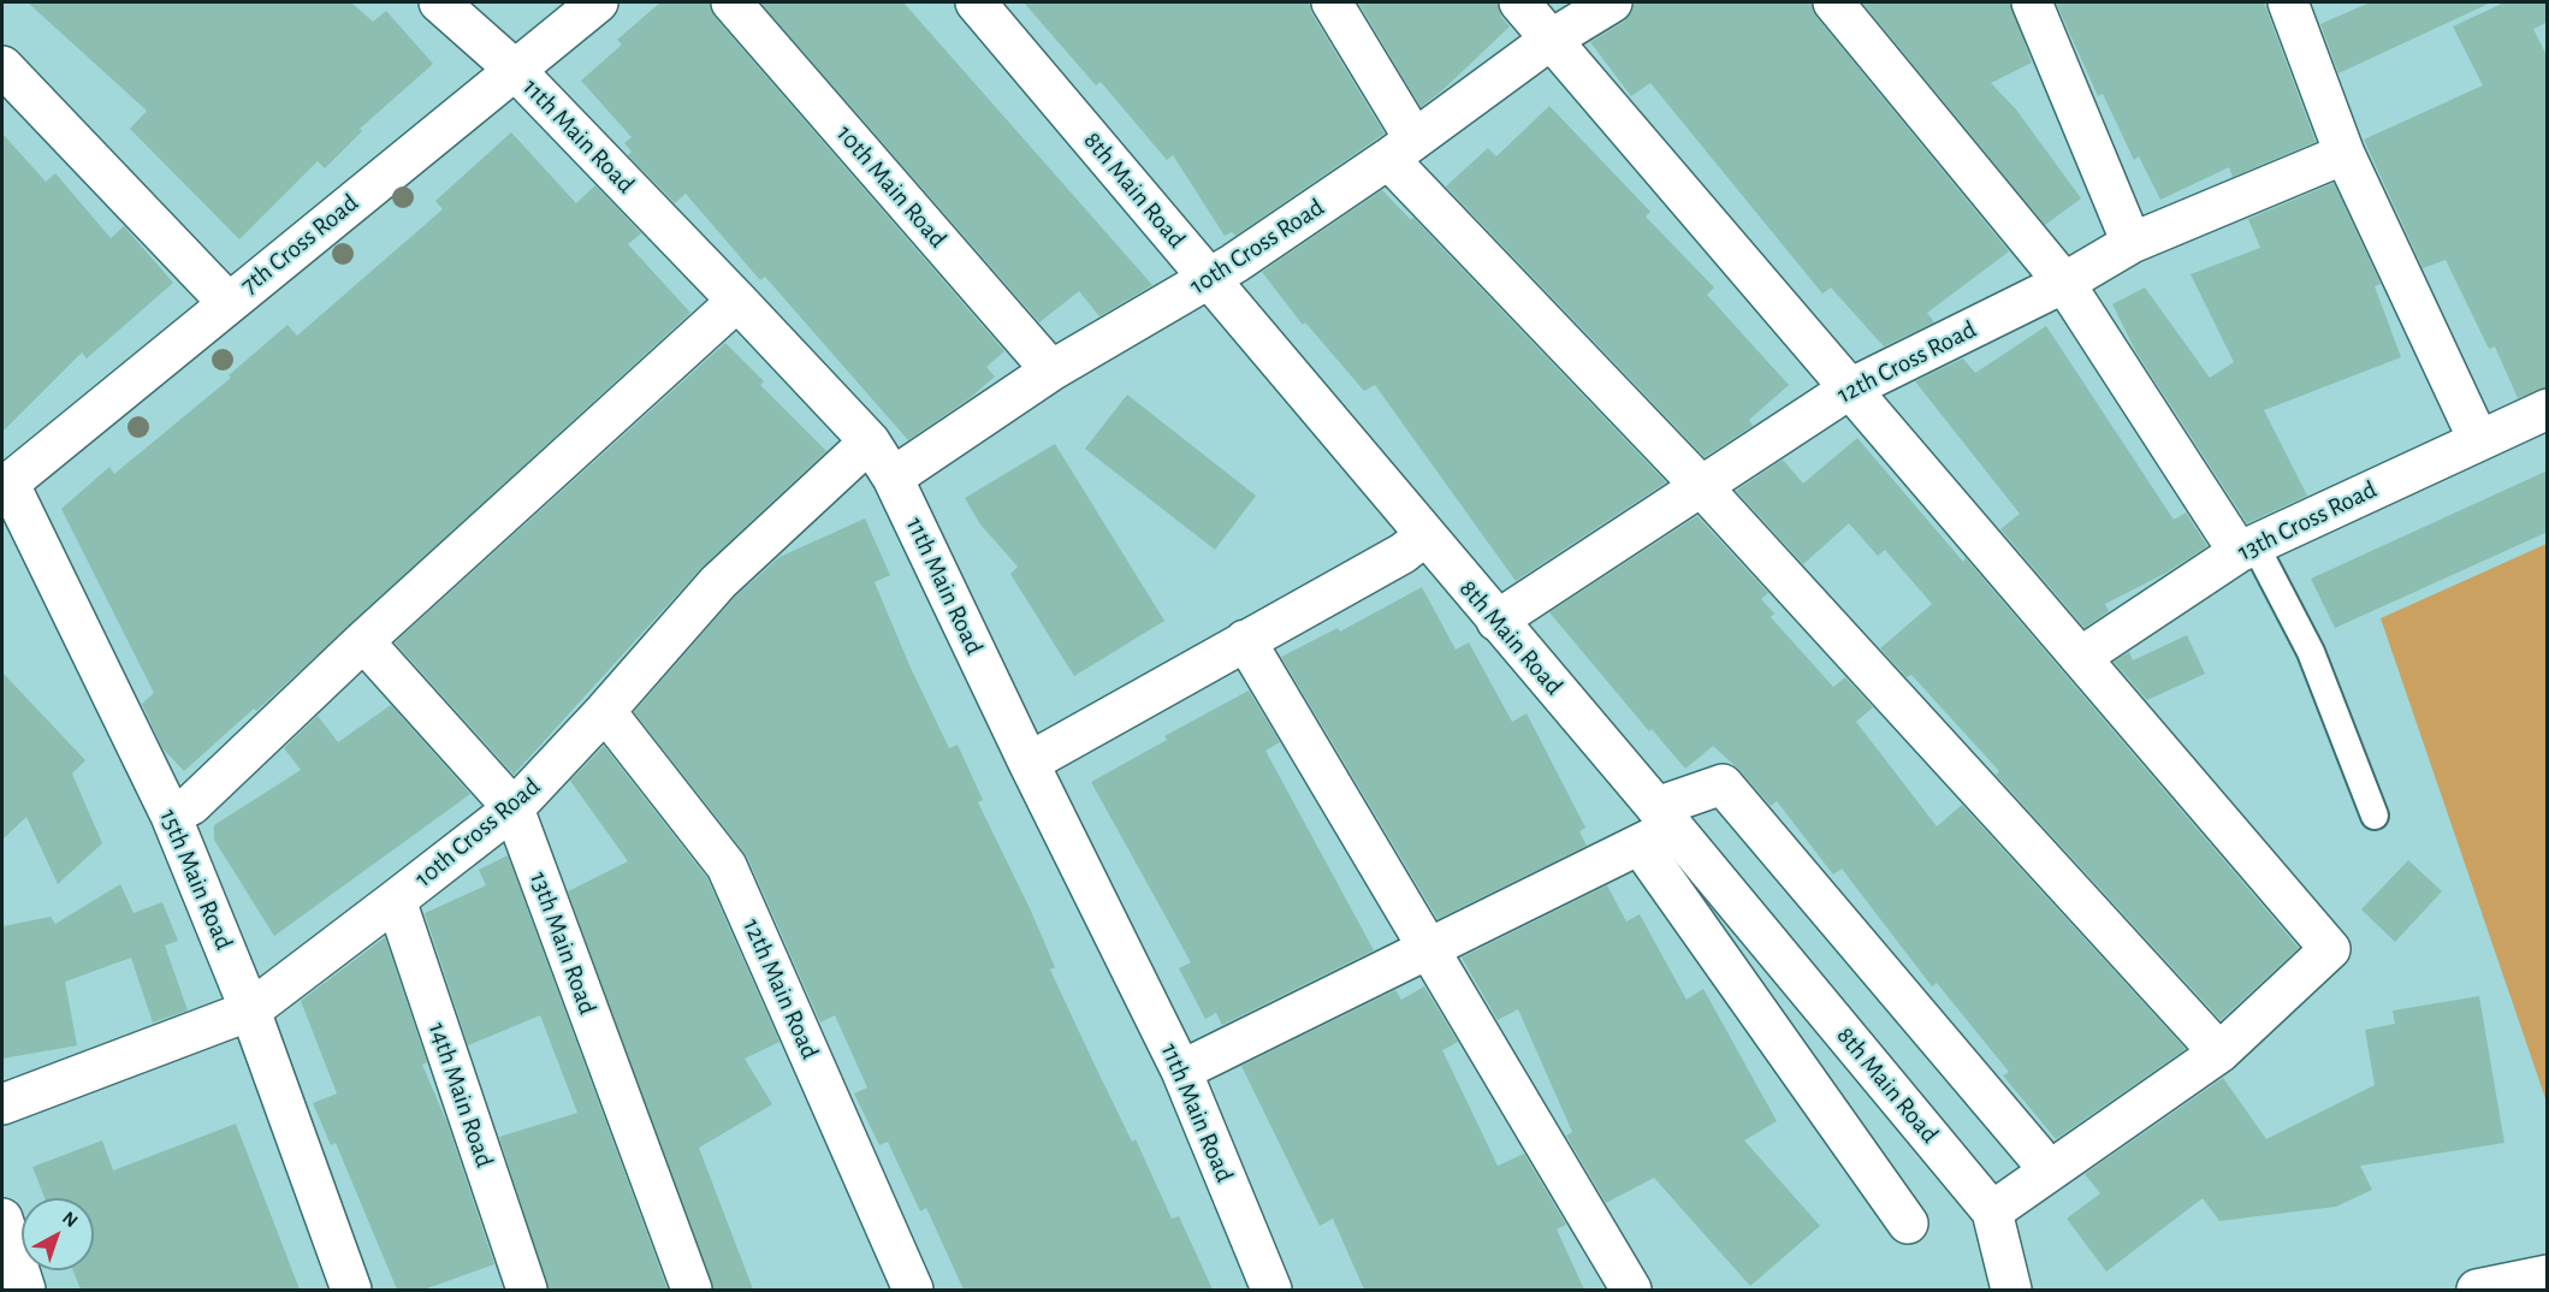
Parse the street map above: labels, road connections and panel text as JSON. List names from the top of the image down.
{
  "streets": {
    "street": [
      "11th Main Road",
      "10th Main Road",
      "8th Main Road",
      "7th Cross Road",
      "10th Cross Road",
      "12th Cross Road",
      "13th Cross Road",
      "15th Main Road",
      "13th Main Road",
      "12th Main Road",
      "14th Main Road"
    ]
  },
  "crossings": [
    ["11th Main Road", "7th Cross Road"],
    ["11th Main Road", "10th Cross Road"],
    ["10th Main Road", "10th Cross Road"],
    ["8th Main Road", "10th Cross Road"],
    ["8th Main Road", "12th Cross Road"],
    ["7th Cross Road", "15th Main Road"],
    ["10th Cross Road", "15th Main Road"],
    ["10th Cross Road", "13th Main Road"],
    ["10th Cross Road", "12th Main Road"],
    ["10th Cross Road", "14th Main Road"]
  ],
  "north": "top right"
}
